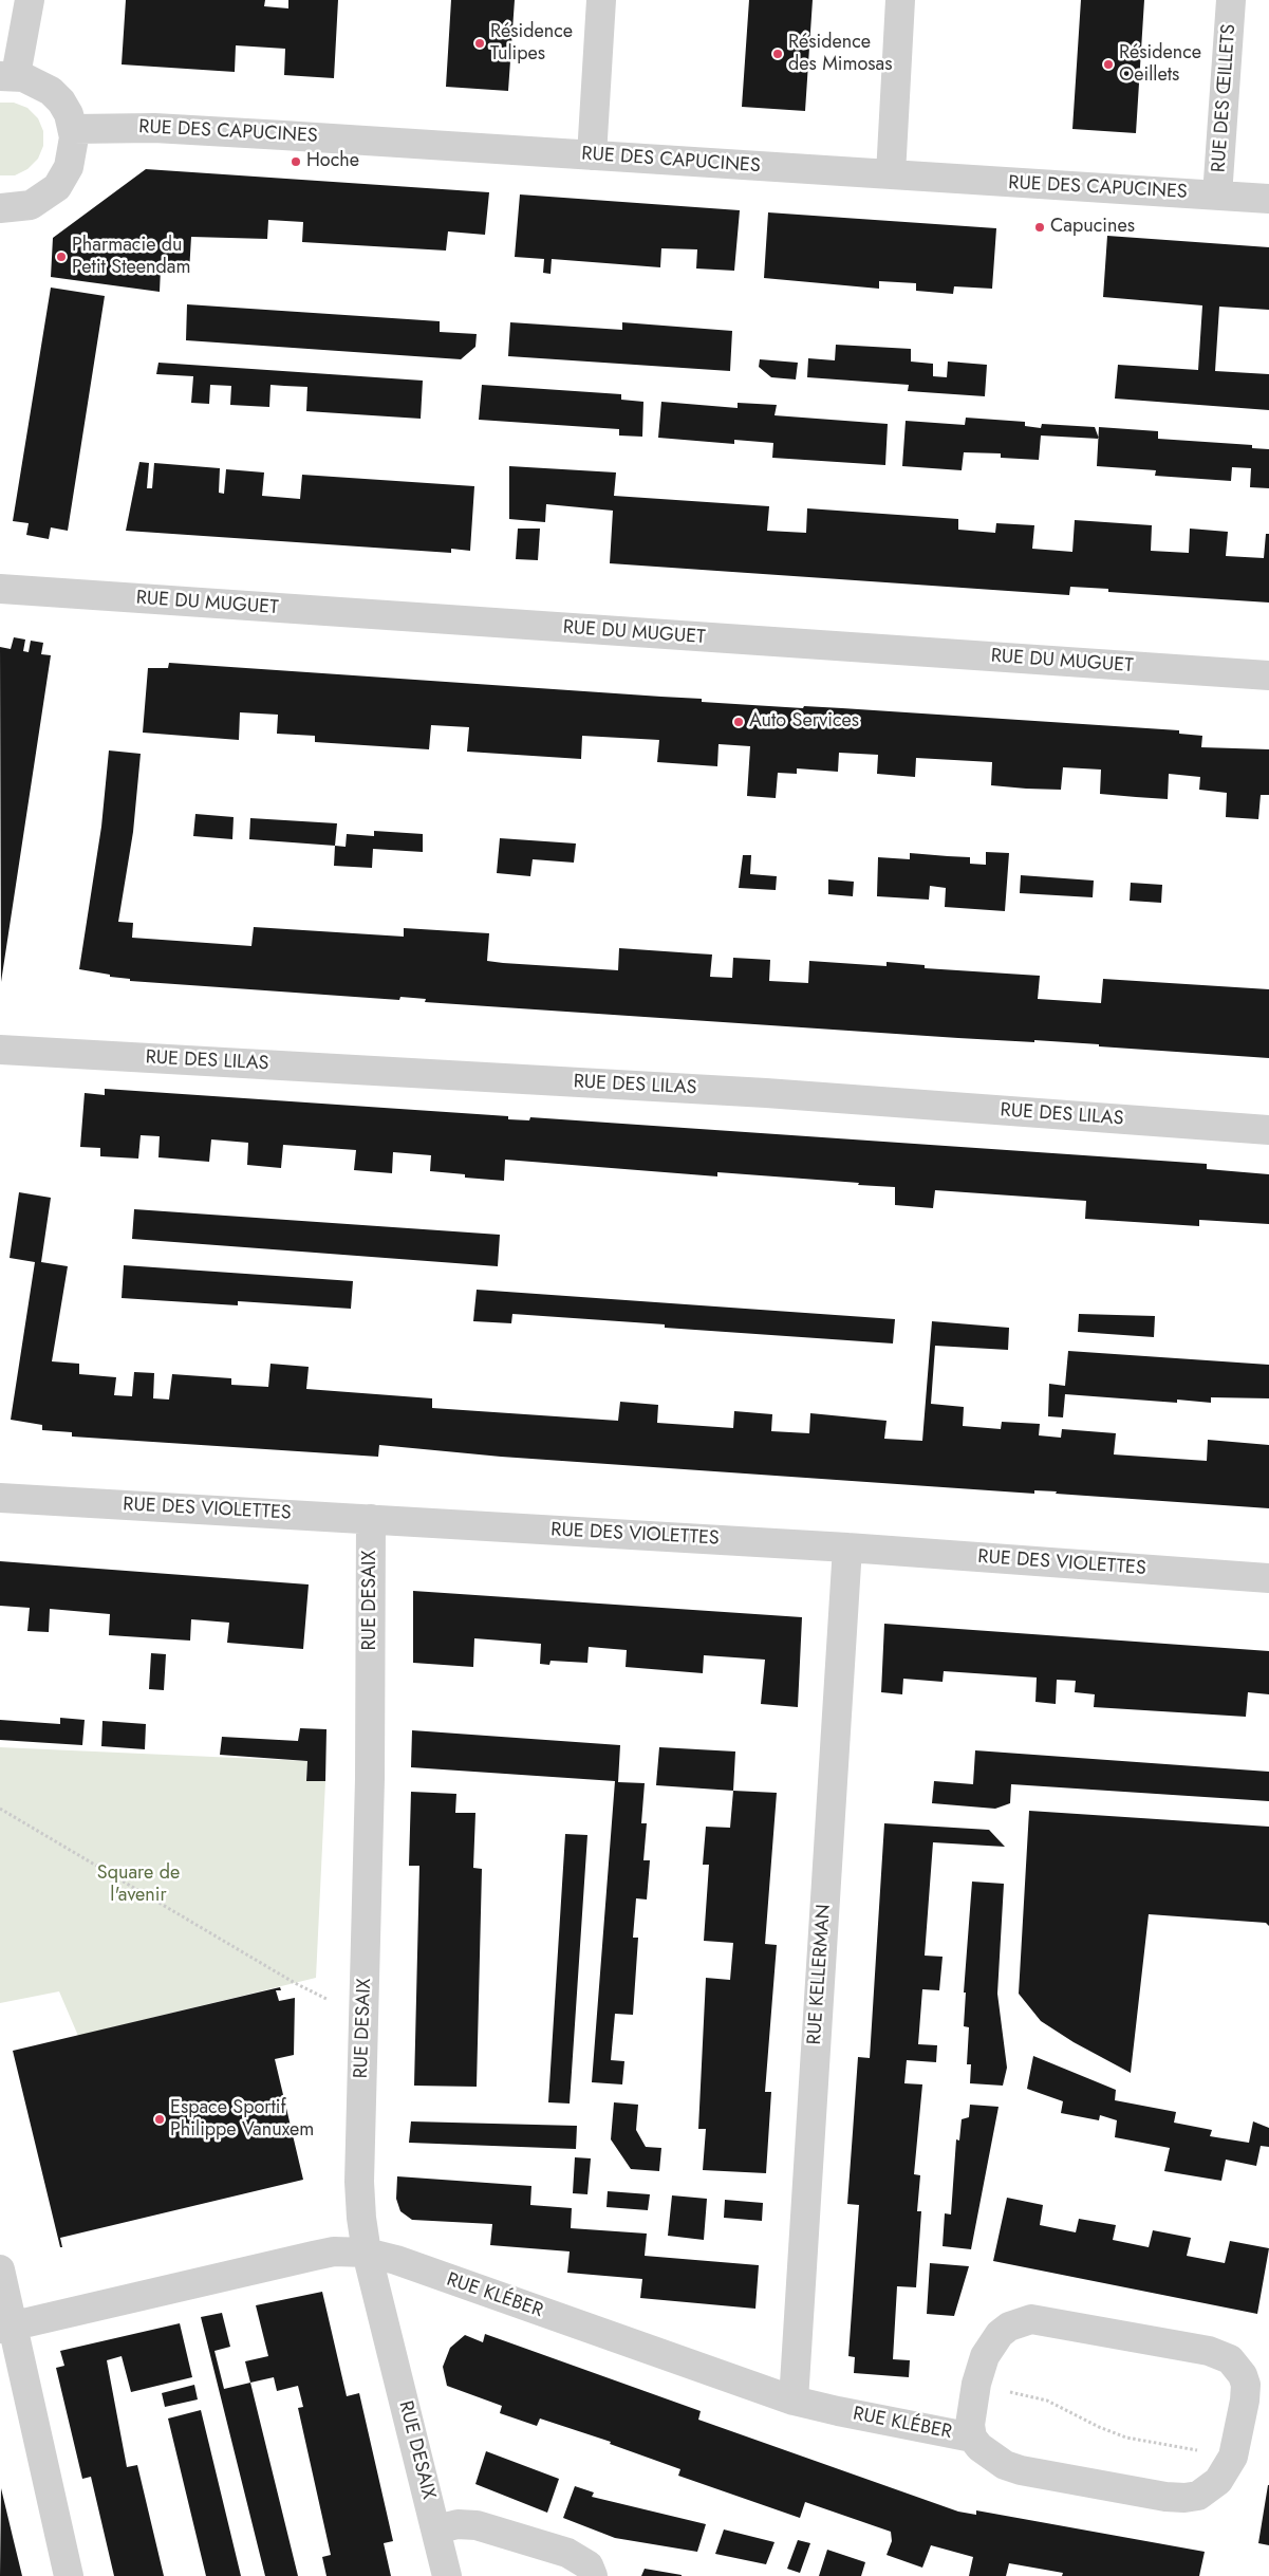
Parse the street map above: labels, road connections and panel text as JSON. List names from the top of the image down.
{
  "streets": {
    "street": [
      "RUE DES ŒILLETS",
      "RUE DES CAPUCINES",
      "RUE DU MUGUET",
      "RUE DES LILAS",
      "RUE DES VIOLETTES",
      "RUE DESAIX",
      "RUE KELLERMAN",
      "RUE KLÉBER"
    ]
  },
  "crossings": [
    ["RUE DES ŒILLETS", "RUE DES CAPUCINES"],
    ["RUE DES VIOLETTES", "RUE DESAIX"],
    ["RUE DES VIOLETTES", "RUE KELLERMAN"],
    ["RUE DESAIX", "RUE KLÉBER"],
    ["RUE KELLERMAN", "RUE KLÉBER"]
  ],
  "parks": ["Square de l'avenir"],
  "places": [
    "Résidence Tulipes",
    "Résidence des Mimosas",
    "Résidence Oeillets",
    "Hoche",
    "Capucines",
    "Pharmacie du Petit Steendam",
    "Auto Services",
    "Espace Sportif Philippe Vanuxem"
  ]
}
